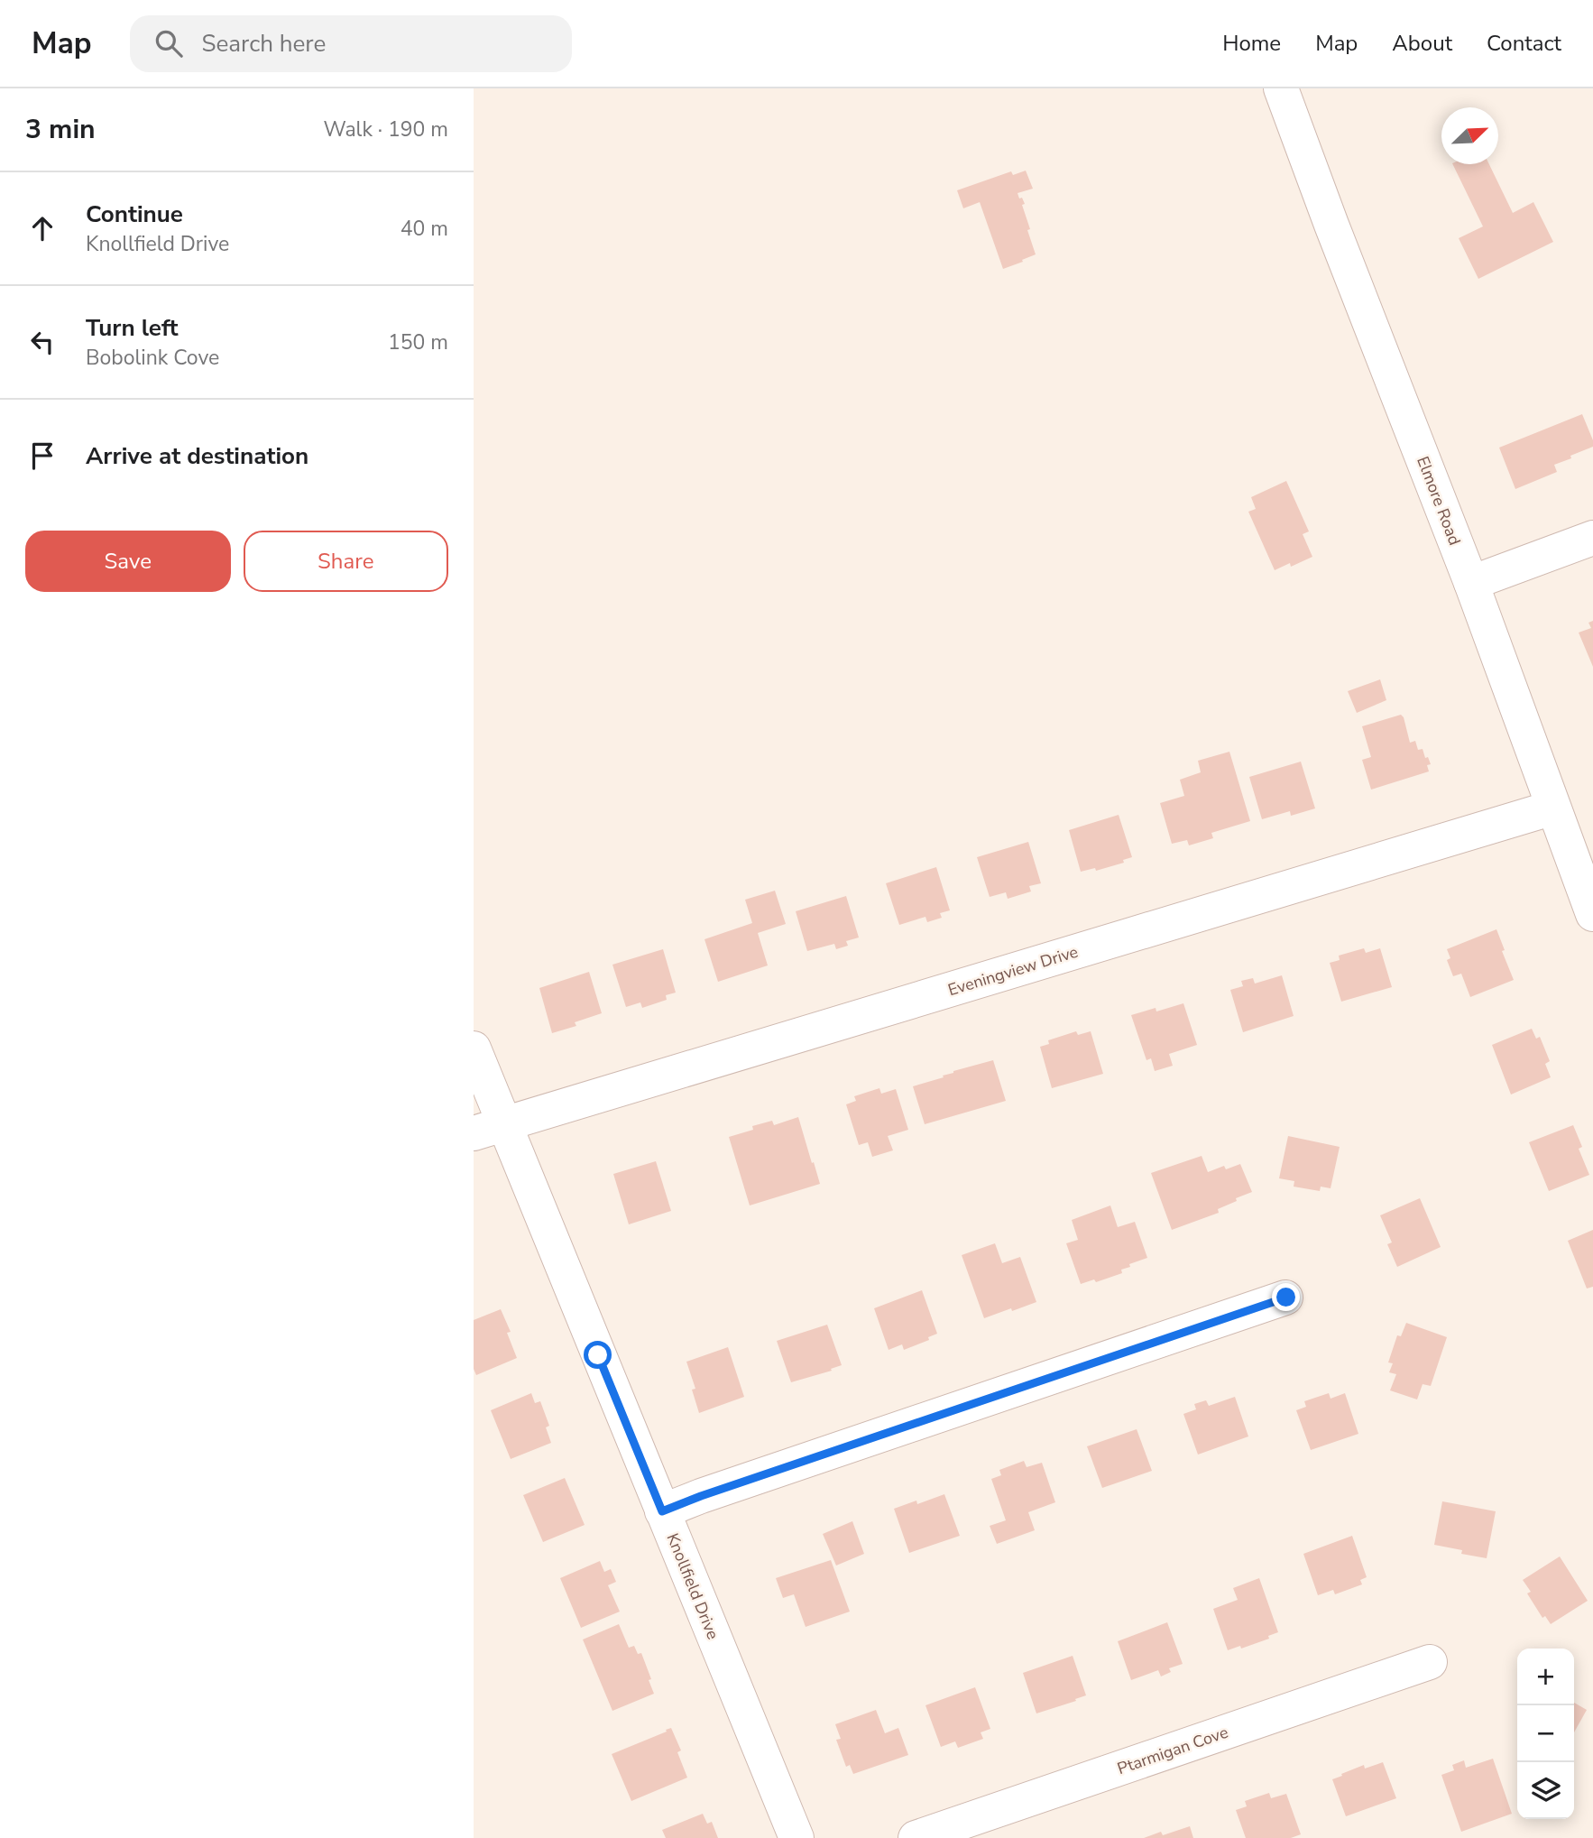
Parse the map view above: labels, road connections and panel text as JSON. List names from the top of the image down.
{
  "streets": {
    "street": [
      "Elmore Road",
      "Eveningview Drive",
      "Knollfield Drive",
      "Ptarmigan Cove"
    ]
  },
  "crossings": [
    ["Elmore Road", "Eveningview Drive"],
    ["Eveningview Drive", "Knollfield Drive"]
  ],
  "north": "top right",
  "page": {
    "header": "Map",
    "search": "Search here",
    "nav": [
      "Home",
      "Map",
      "About",
      "Contact"
    ],
    "heading": ["3 min", "Walk · 190 m"],
    "list": [
      ["Continue", "Knollfield Drive", "40 m"],
      ["Turn left", "Bobolink Cove", "150 m"],
      "Arrive at destination"
    ],
    "buttons": ["Save", "Share"],
    "map_buttons": ["+", "−"]
  }
}
